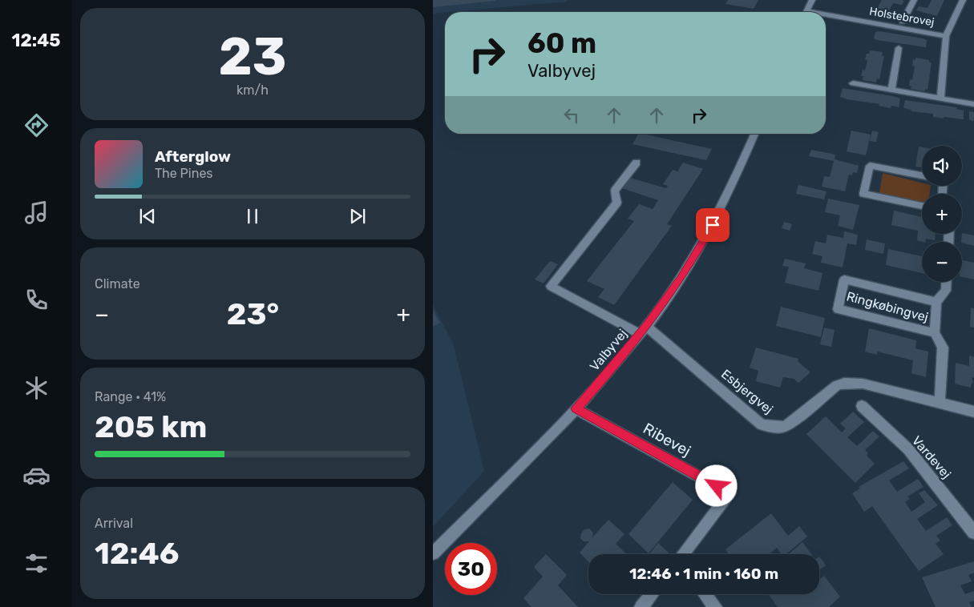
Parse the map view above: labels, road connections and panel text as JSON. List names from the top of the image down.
{
  "streets": {
    "street": [
      "Holstebrovej",
      "Ringkøbingvej",
      "Valbyvej",
      "Esbjergvej",
      "Ribevej",
      "Vardevej"
    ]
  },
  "crossings": [
    ["Ringkøbingvej", "Esbjergvej"],
    ["Valbyvej", "Esbjergvej"],
    ["Valbyvej", "Ribevej"]
  ],
  "page": {
    "tabs": "12:45",
    "tile": [
      ["23", "km/h"],
      "Climate",
      ["Range · 41%", "205 km"],
      ["Arrival", "12:46"]
    ],
    "turn": ["60 m", "Valbyvej"],
    "song": ["Afterglow", "The Pines"],
    "map_buttons": ["+", "−"],
    "heat": ["−", "23°", "+"],
    "limit": "30",
    "trip": "12:46 · 1 min · 160 m"
  }
}
